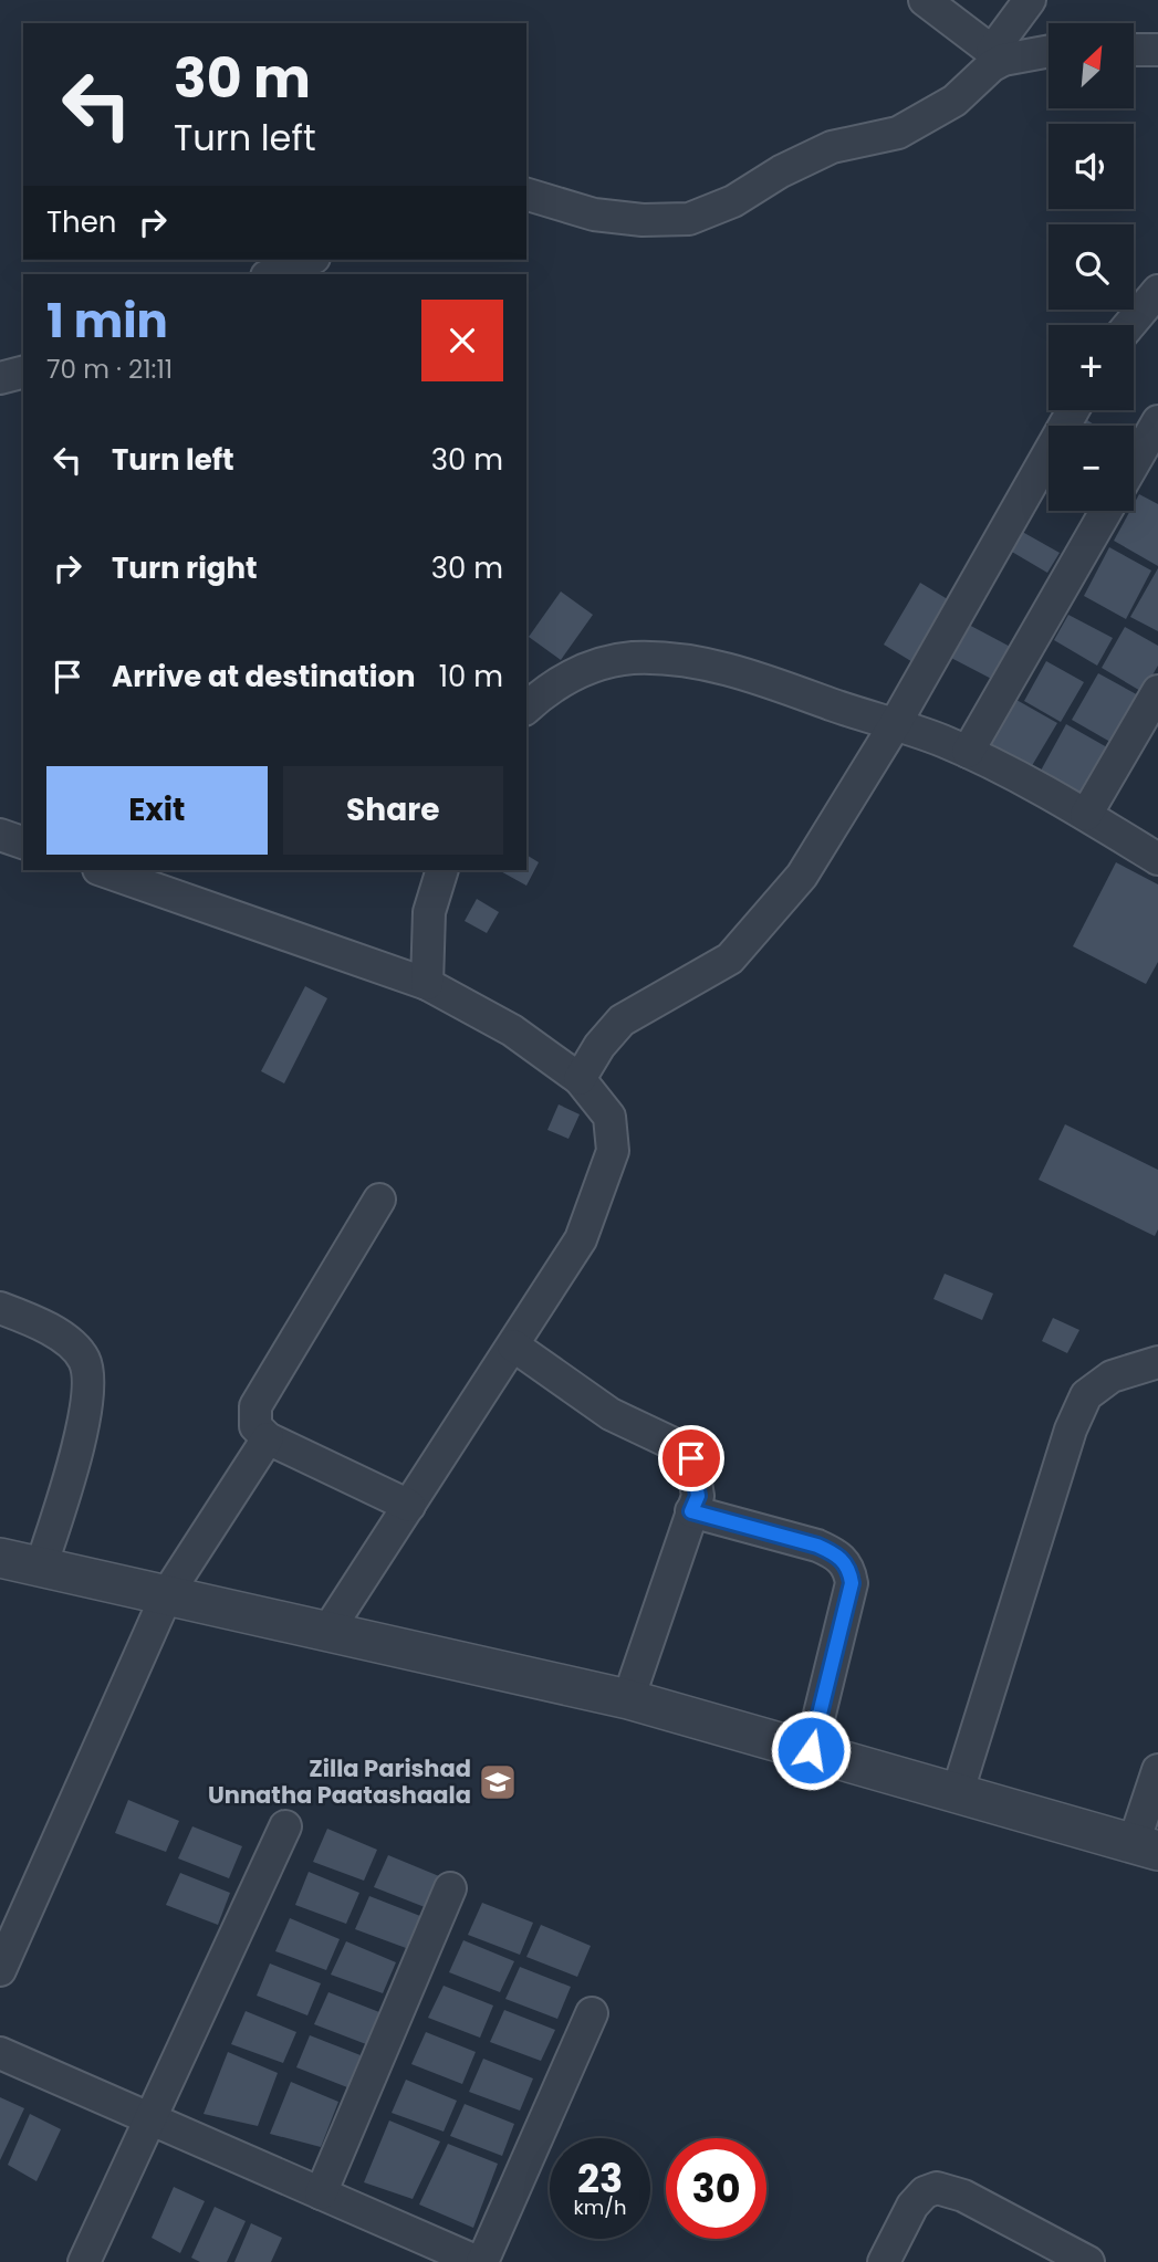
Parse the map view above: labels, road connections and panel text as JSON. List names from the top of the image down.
{
  "places": {
    "school or university": ["Zilla Parishad Unnatha Paatashaala"]
  },
  "north": "top right",
  "page": {
    "map_buttons": ["+", "−"],
    "turn": ["30 m", "Turn left"],
    "then": "Then",
    "heading": ["1 min", "70 m · 21:11"],
    "list": [
      {
        "name": "Turn left",
        "value": "30 m"
      },
      {
        "name": "Turn right",
        "value": "30 m"
      },
      {
        "name": "Arrive at destination",
        "value": "10 m"
      }
    ],
    "buttons": ["Exit", "Share"],
    "speed": "23 km/h",
    "limit": "30"
  }
}
